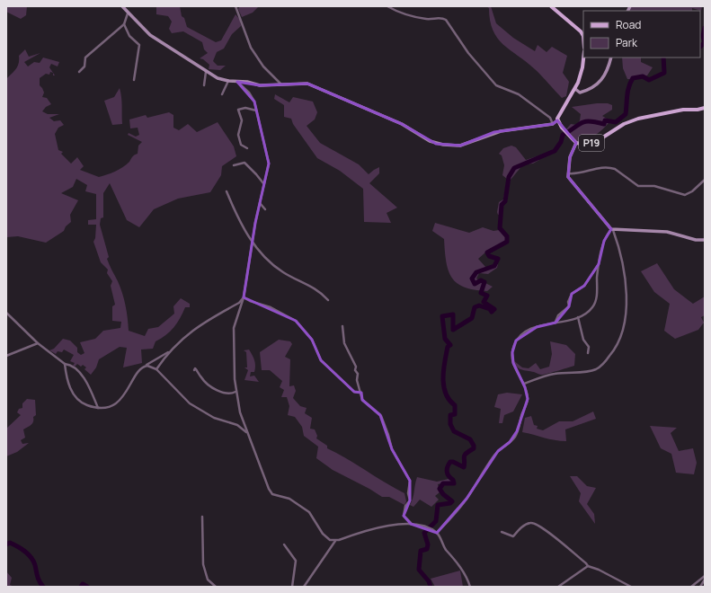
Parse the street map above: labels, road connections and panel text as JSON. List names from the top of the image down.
{
  "streets": {
    "main road": ["P19"]
  },
  "legend": ["Road", "Park"]
}
